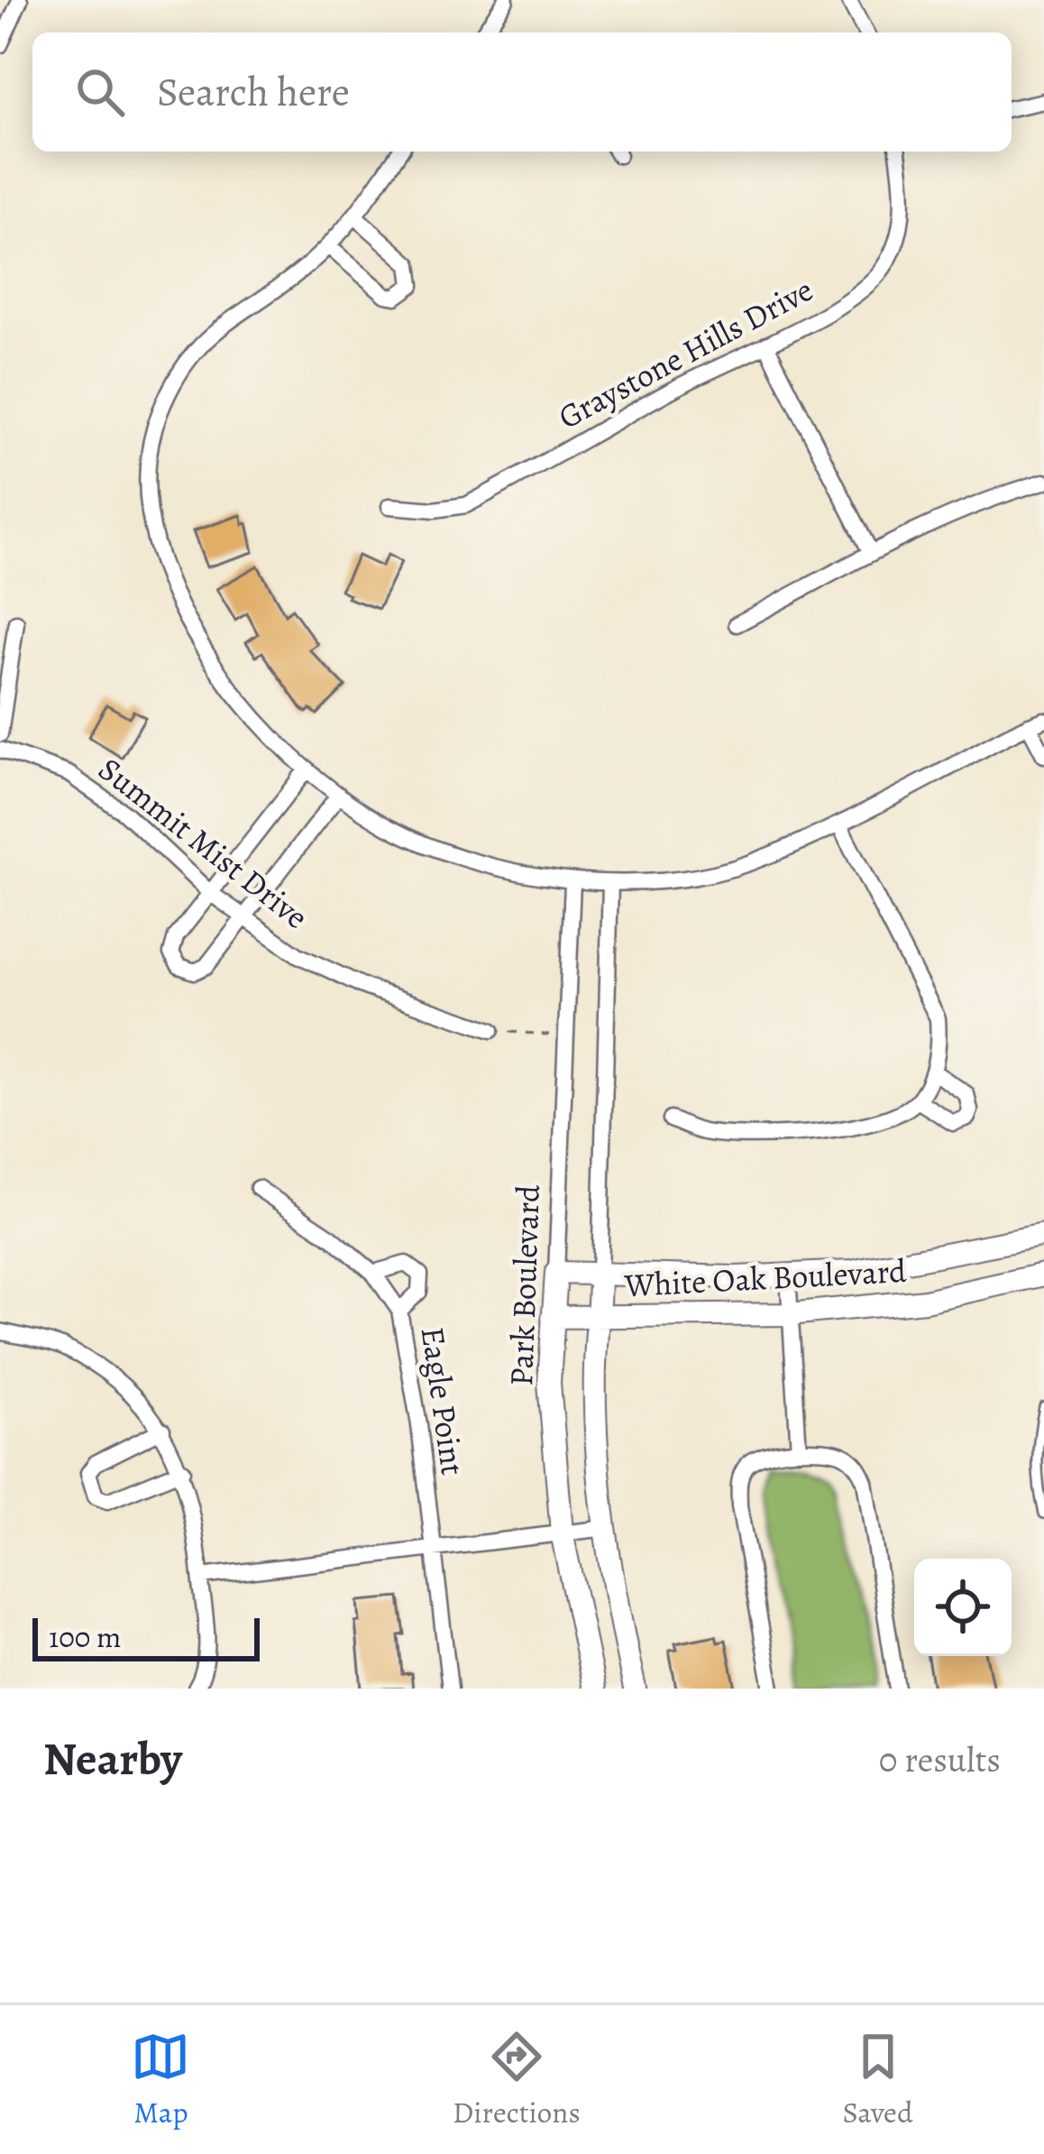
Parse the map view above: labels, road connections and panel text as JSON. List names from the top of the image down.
{
  "streets": {
    "street": [
      "Graystone Hills Drive",
      "Summit Mist Drive",
      "White Oak Boulevard",
      "Park Boulevard",
      "Eagle Point"
    ]
  },
  "crossings": [
    ["White Oak Boulevard", "Park Boulevard"]
  ],
  "scale_bar": "100 m",
  "page": {
    "search": "Search here",
    "scale": "100 m",
    "heading": ["Nearby", "0 results"],
    "nav": ["Map", "Directions", "Saved"]
  }
}
